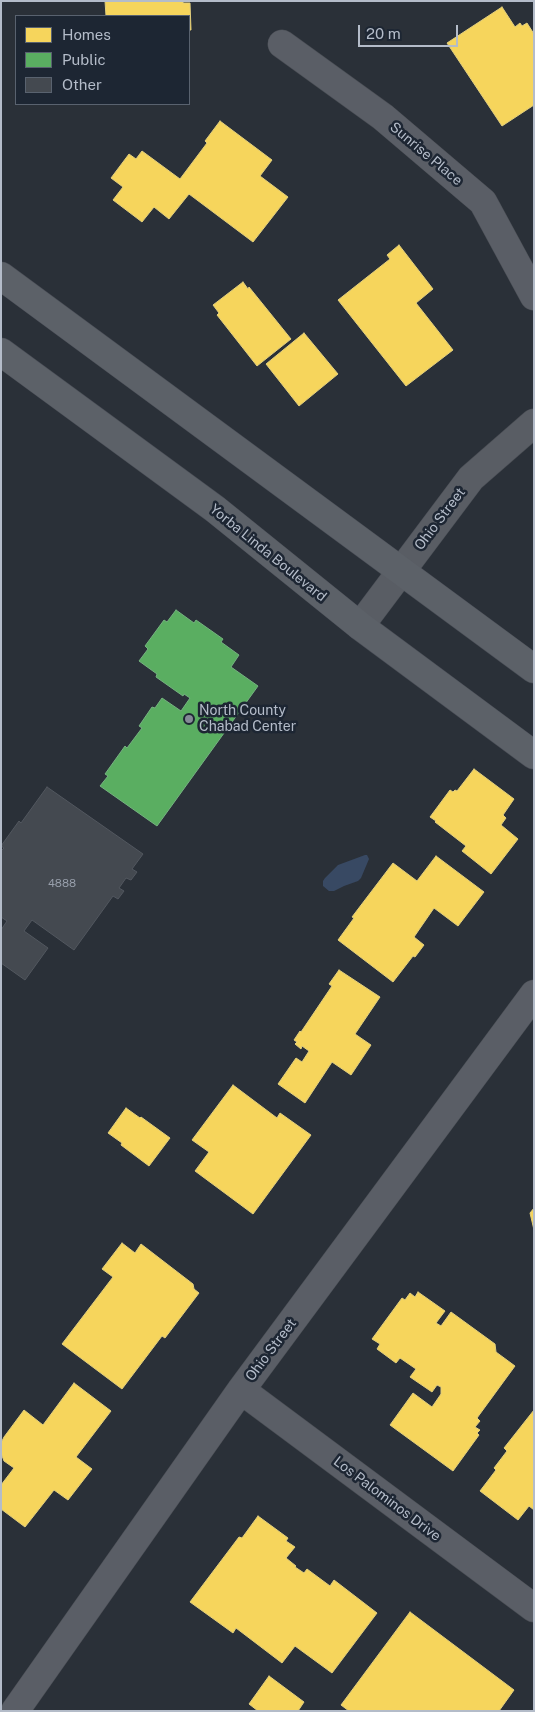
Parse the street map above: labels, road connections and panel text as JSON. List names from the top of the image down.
{
  "streets": {
    "main road": ["Yorba Linda Boulevard"],
    "street": ["Sunrise Place", "Ohio Street", "Los Palominos Drive"]
  },
  "crossings": [
    ["Ohio Street", "Yorba Linda Boulevard"],
    ["Ohio Street", "Los Palominos Drive"]
  ],
  "places": ["North County Chabad Center"],
  "house_numbers": ["4888"],
  "legend": ["Homes", "Public", "Other"],
  "scale_bar": "20 m"
}
